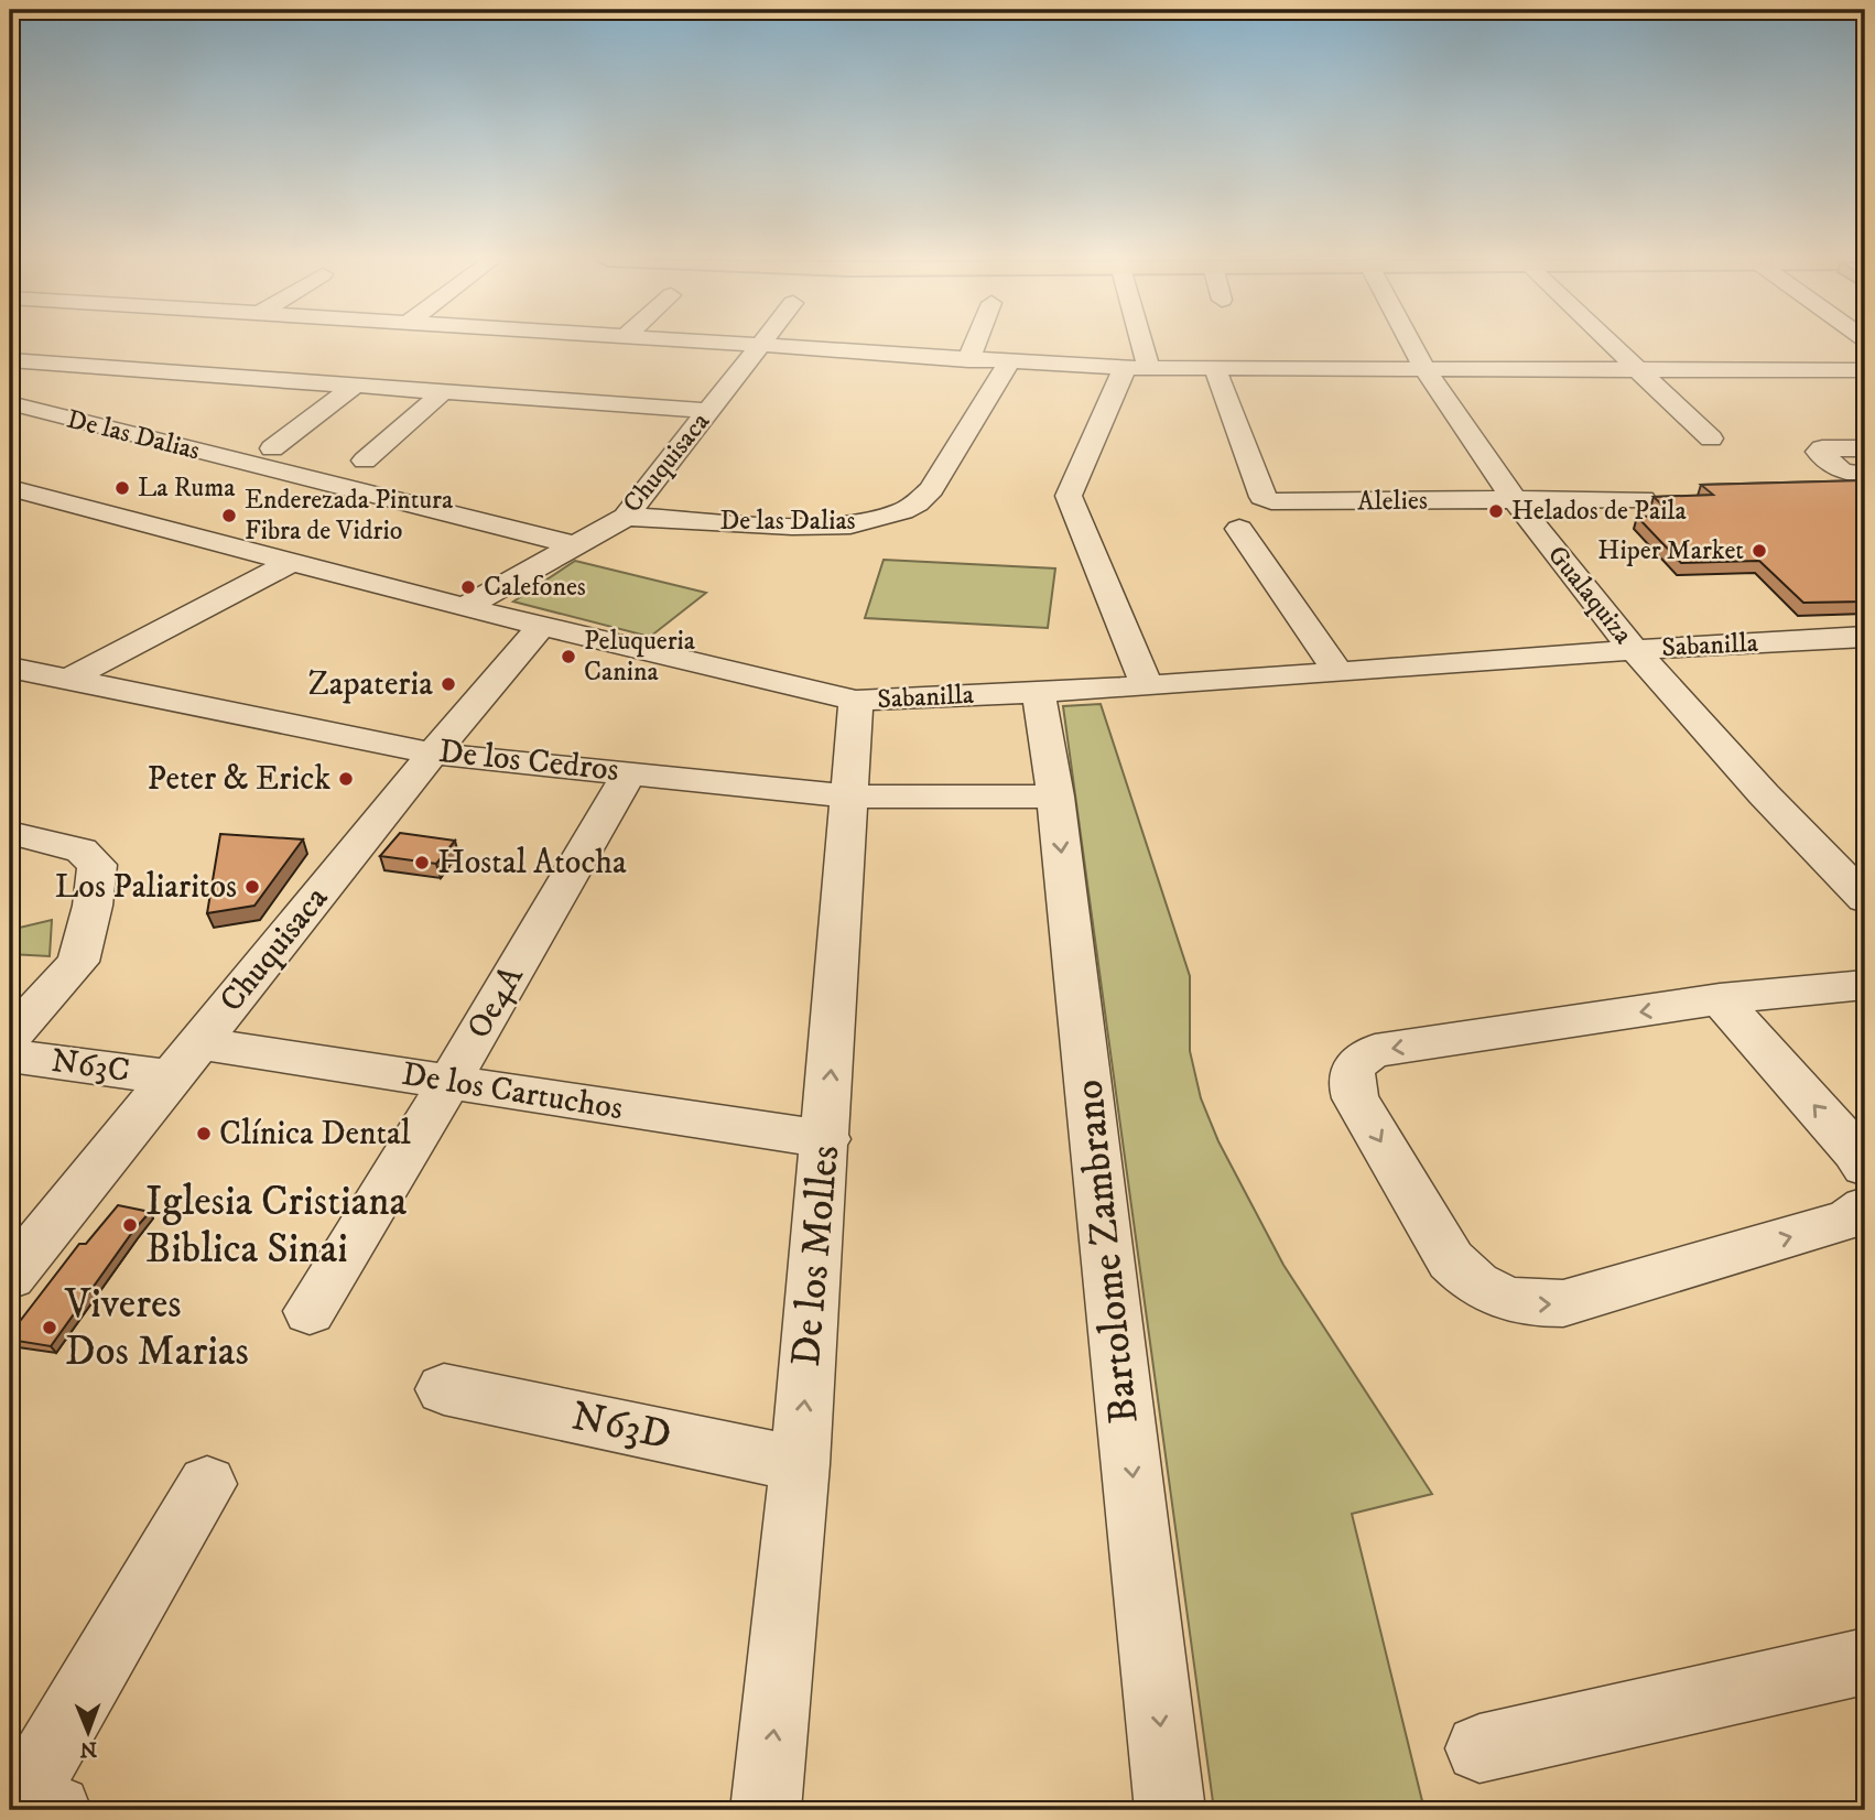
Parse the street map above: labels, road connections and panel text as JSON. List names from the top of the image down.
{
  "streets": {
    "street": [
      "De las Dalias",
      "Chuquisaca",
      "Alelies",
      "Gualaquiza",
      "Sabanilla",
      "De los Cedros",
      "Oe4A",
      "N63C",
      "De los Cartuchos",
      "Bartolome Zambrano",
      "De los Molles",
      "N63D"
    ]
  },
  "crossings": [
    ["De las Dalias", "Chuquisaca"],
    ["Chuquisaca", "Sabanilla"],
    ["Chuquisaca", "De los Cedros"],
    ["Chuquisaca", "N63C"],
    ["Chuquisaca", "De los Cartuchos"],
    ["Alelies", "Gualaquiza"],
    ["Gualaquiza", "Sabanilla"],
    ["Sabanilla", "Bartolome Zambrano"],
    ["Sabanilla", "De los Molles"],
    ["De los Cedros", "Oe4A"],
    ["De los Cedros", "Bartolome Zambrano"],
    ["De los Cedros", "De los Molles"],
    ["Oe4A", "De los Cartuchos"],
    ["N63C", "De los Cartuchos"],
    ["De los Cartuchos", "De los Molles"],
    ["De los Molles", "N63D"]
  ],
  "one_way": ["Bartolome Zambrano", "De los Molles"],
  "places": [
    "La Ruma",
    "Helados de Paila",
    "Enderezada Pintura Fibra de Vidrio",
    "Hiper Market",
    "Calefones",
    "Peluqueria Canina",
    "Zapateria",
    "Peter & Erick",
    "Hostal Atocha",
    "Los Paliaritos",
    "Clínica Dental",
    "Iglesia Cristiana Biblica Sinai",
    "Viveres Dos Marias"
  ],
  "north": "bottom"
}
